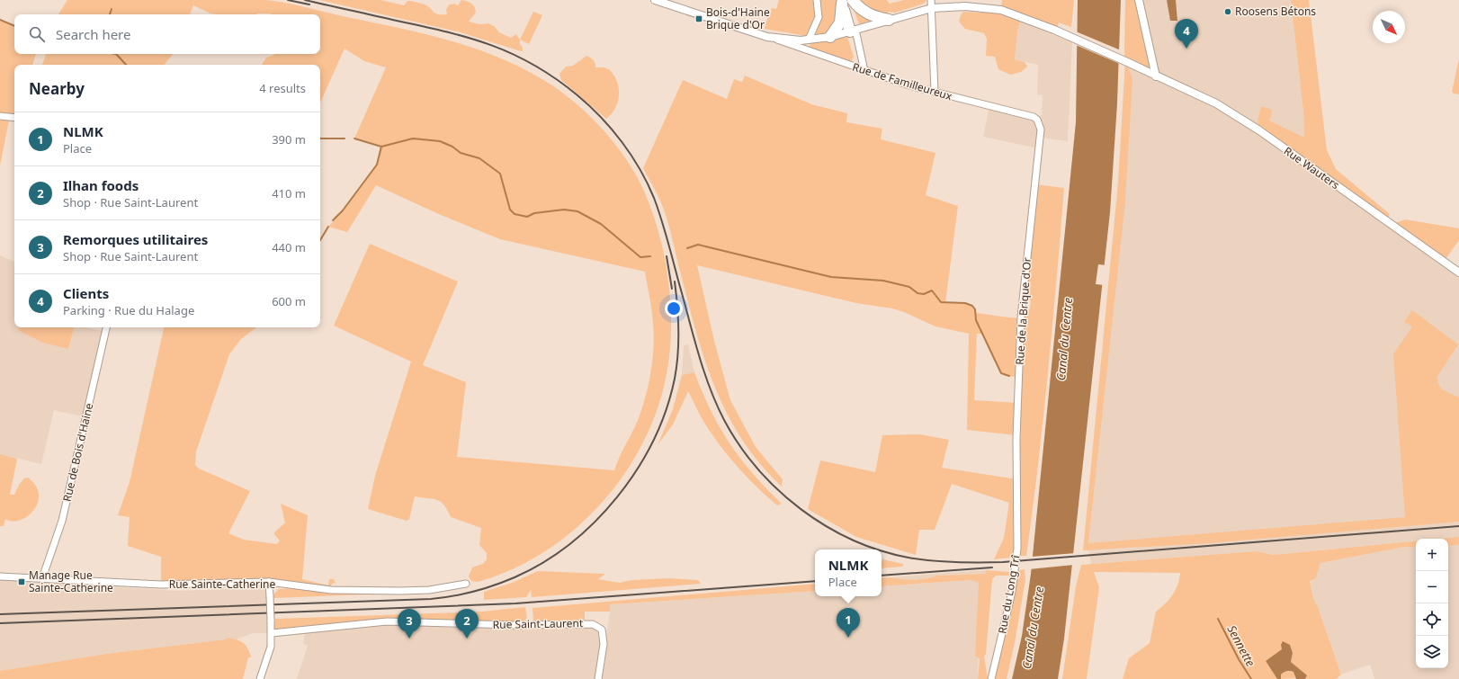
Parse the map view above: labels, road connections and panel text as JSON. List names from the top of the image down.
{
  "streets": {
    "street": [
      "Rue de Familleureux",
      "Rue Wauters",
      "Rue de la Brique d'Or",
      "Rue de Bois d'Haine",
      "Rue Sainte-Catherine",
      "Rue du Long Trî",
      "Rue Saint-Laurent"
    ]
  },
  "crossings": [
    ["Rue de Familleureux", "Rue Wauters"],
    ["Rue de Familleureux", "Rue de la Brique d'Or"],
    ["Rue de la Brique d'Or", "Rue du Long Trî"],
    ["Rue de Bois d'Haine", "Rue Sainte-Catherine"]
  ],
  "water": ["Canal du Centre", "Sennette"],
  "places": {
    "other": ["Roosens Bétons"],
    "transit": ["Bois-d'Haine Brique d'Or", "Manage Rue Sainte-Catherine"]
  },
  "north": "bottom right",
  "page": {
    "search": "Search here",
    "pins": [
      "4",
      "1",
      "2",
      "3"
    ],
    "heading": ["Nearby", "4 results"],
    "list": [
      {
        "mark": "1",
        "name": "NLMK",
        "note": "Place",
        "value": "390 m"
      },
      {
        "mark": "2",
        "name": "Ilhan foods",
        "note": "Shop · Rue Saint-Laurent",
        "value": "410 m"
      },
      {
        "mark": "3",
        "name": "Remorques utilitaires",
        "note": "Shop · Rue Saint-Laurent",
        "value": "440 m"
      },
      {
        "mark": "4",
        "name": "Clients",
        "note": "Parking · Rue du Halage",
        "value": "600 m"
      }
    ],
    "map_buttons": ["+", "−"],
    "popup": ["NLMK", "Place"]
  }
}
